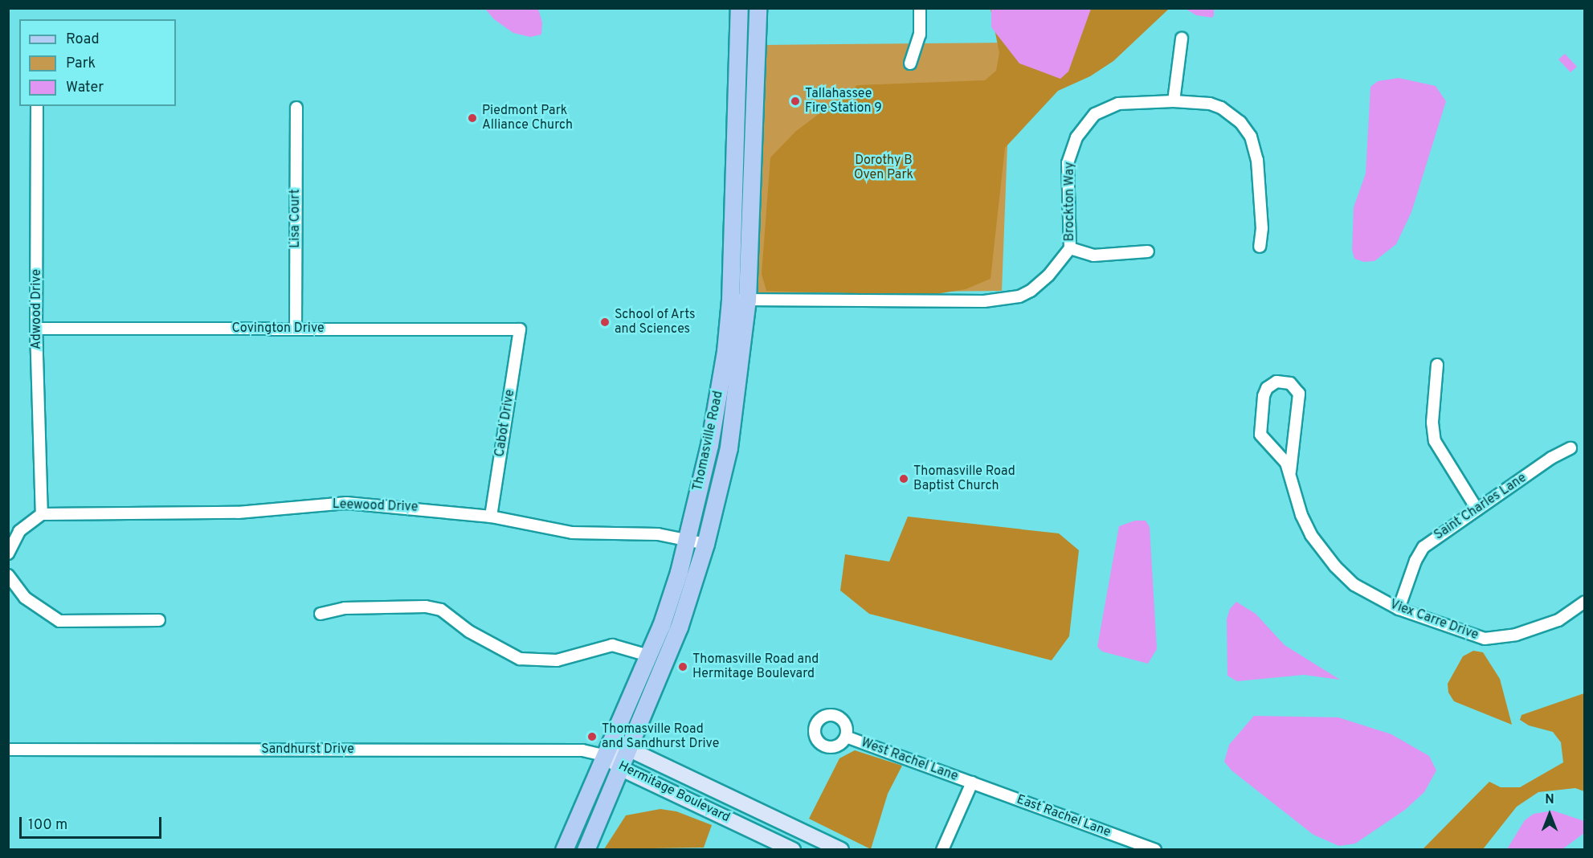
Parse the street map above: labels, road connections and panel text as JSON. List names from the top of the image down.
{
  "streets": {
    "main road": ["Thomasville Road"],
    "street": [
      "Brockton Way",
      "Lisa Court",
      "Adwood Drive",
      "Covington Drive",
      "Cabot Drive",
      "Leewood Drive",
      "Saint Charles Lane",
      "Viex Carre Drive",
      "Sandhurst Drive",
      "West Rachel Lane",
      "Hermitage Boulevard",
      "East Rachel Lane"
    ]
  },
  "crossings": [
    ["Brockton Way", "Thomasville Road"],
    ["Lisa Court", "Covington Drive"],
    ["Adwood Drive", "Covington Drive"],
    ["Adwood Drive", "Leewood Drive"],
    ["Covington Drive", "Cabot Drive"],
    ["Cabot Drive", "Leewood Drive"],
    ["Thomasville Road", "Leewood Drive"],
    ["Thomasville Road", "Sandhurst Drive"],
    ["Thomasville Road", "Hermitage Boulevard"],
    ["Saint Charles Lane", "Viex Carre Drive"],
    ["Sandhurst Drive", "Hermitage Boulevard"],
    ["West Rachel Lane", "East Rachel Lane"]
  ],
  "parks": ["Dorothy B Oven Park"],
  "places": [
    "Tallahassee Fire Station 9",
    "Piedmont Park Alliance Church",
    "School of Arts and Sciences",
    "Thomasville Road Baptist Church",
    "Thomasville Road and Hermitage Boulevard",
    "Thomasville Road and Sandhurst Drive"
  ],
  "legend": ["Road", "Park", "Water"],
  "scale_bar": "100 m",
  "north": "top"
}
